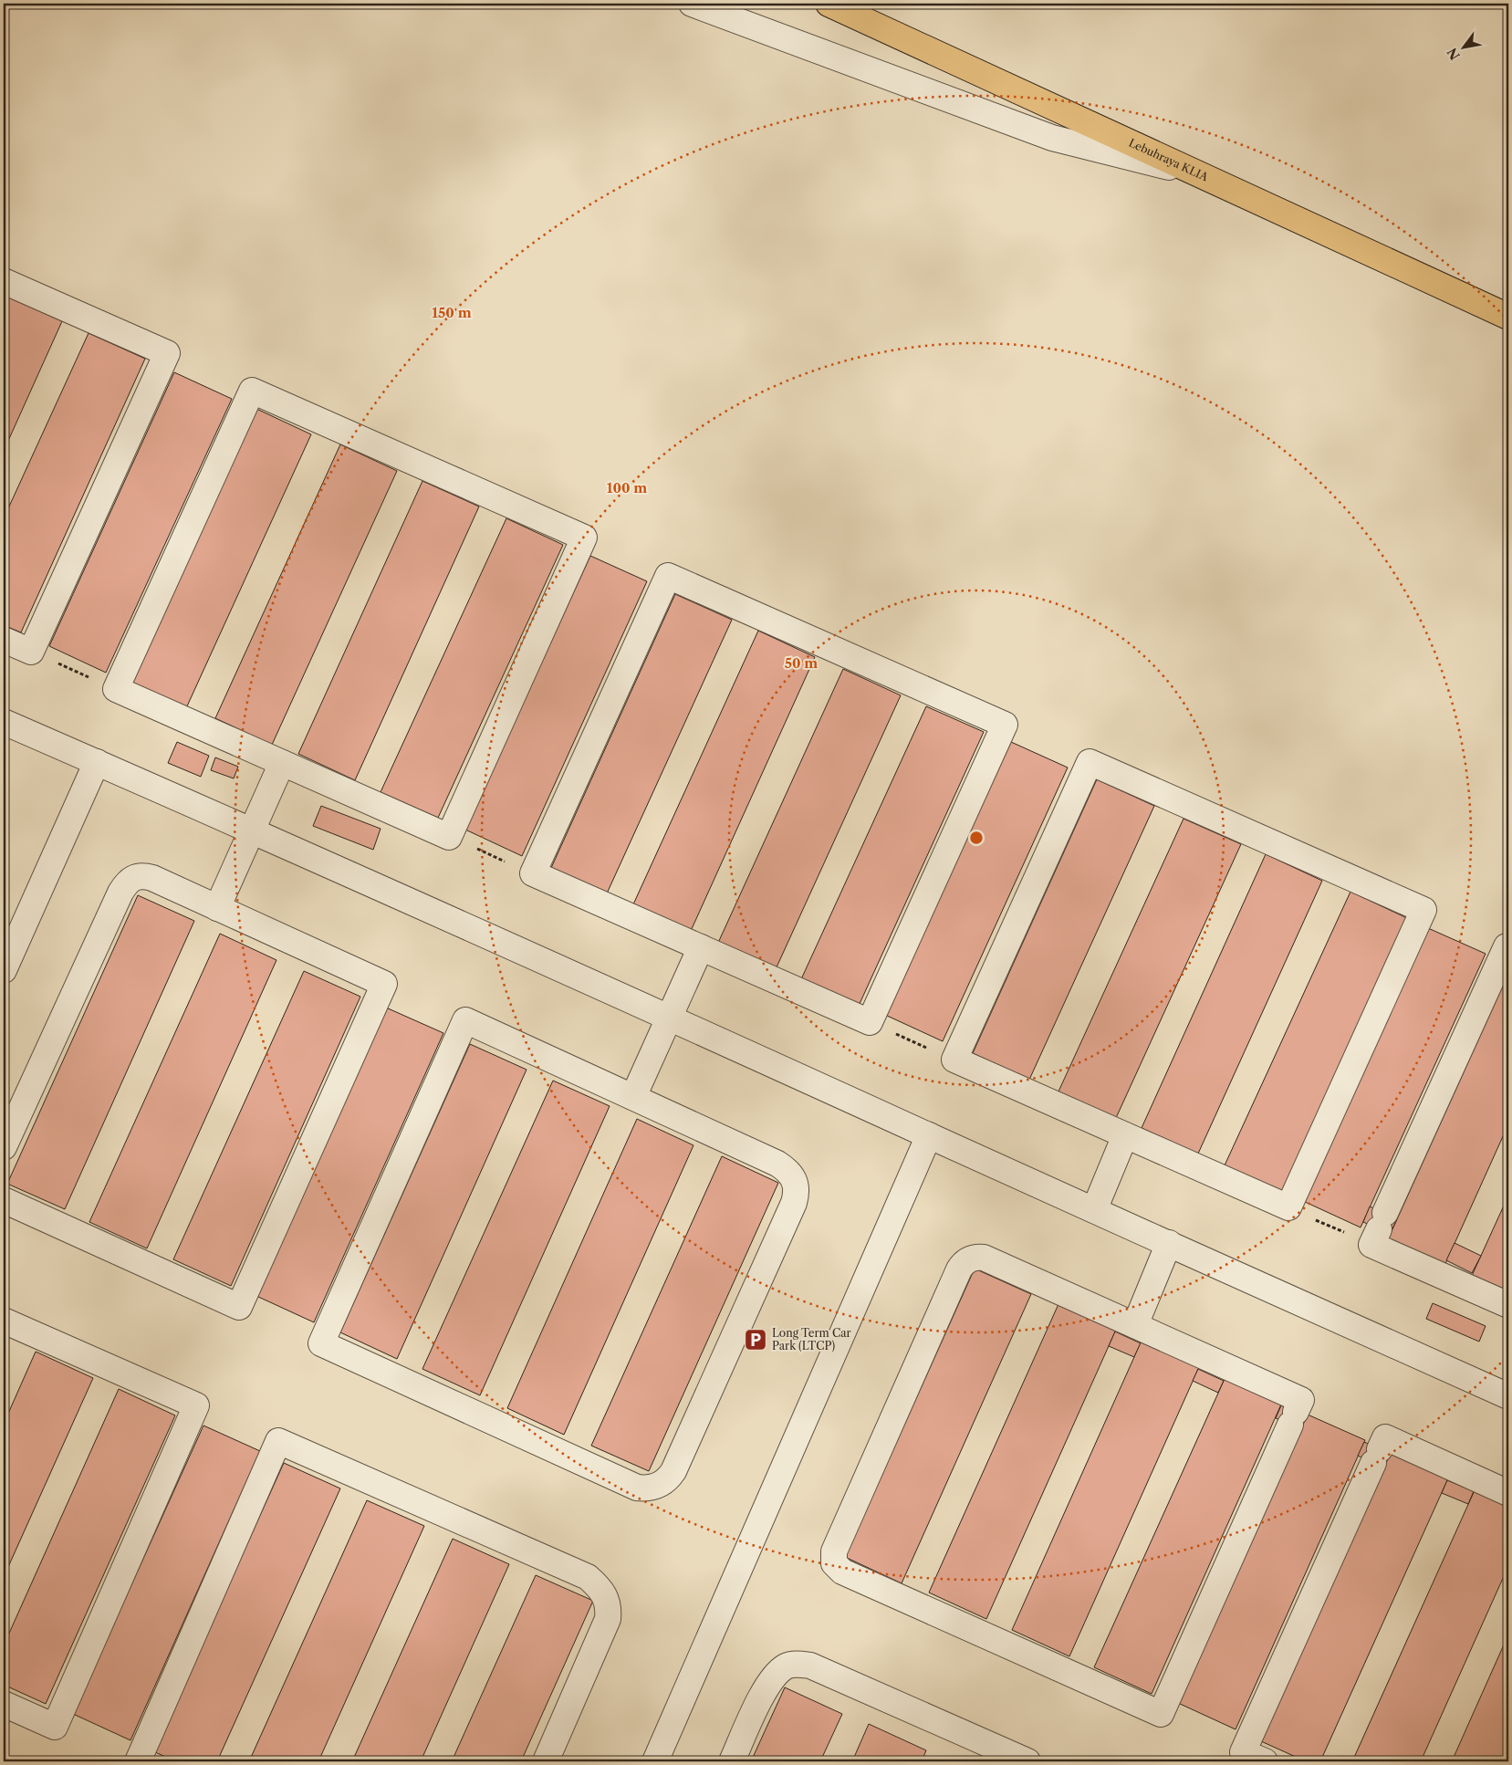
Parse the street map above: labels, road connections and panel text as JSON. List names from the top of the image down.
{
  "streets": {
    "main road": ["Lebuhraya KLIA"]
  },
  "places": {
    "parking": ["Long Term Car Park (LTCP)"]
  },
  "north": "bottom left",
  "rings": ["150 m", "100 m", "50 m"]
}
